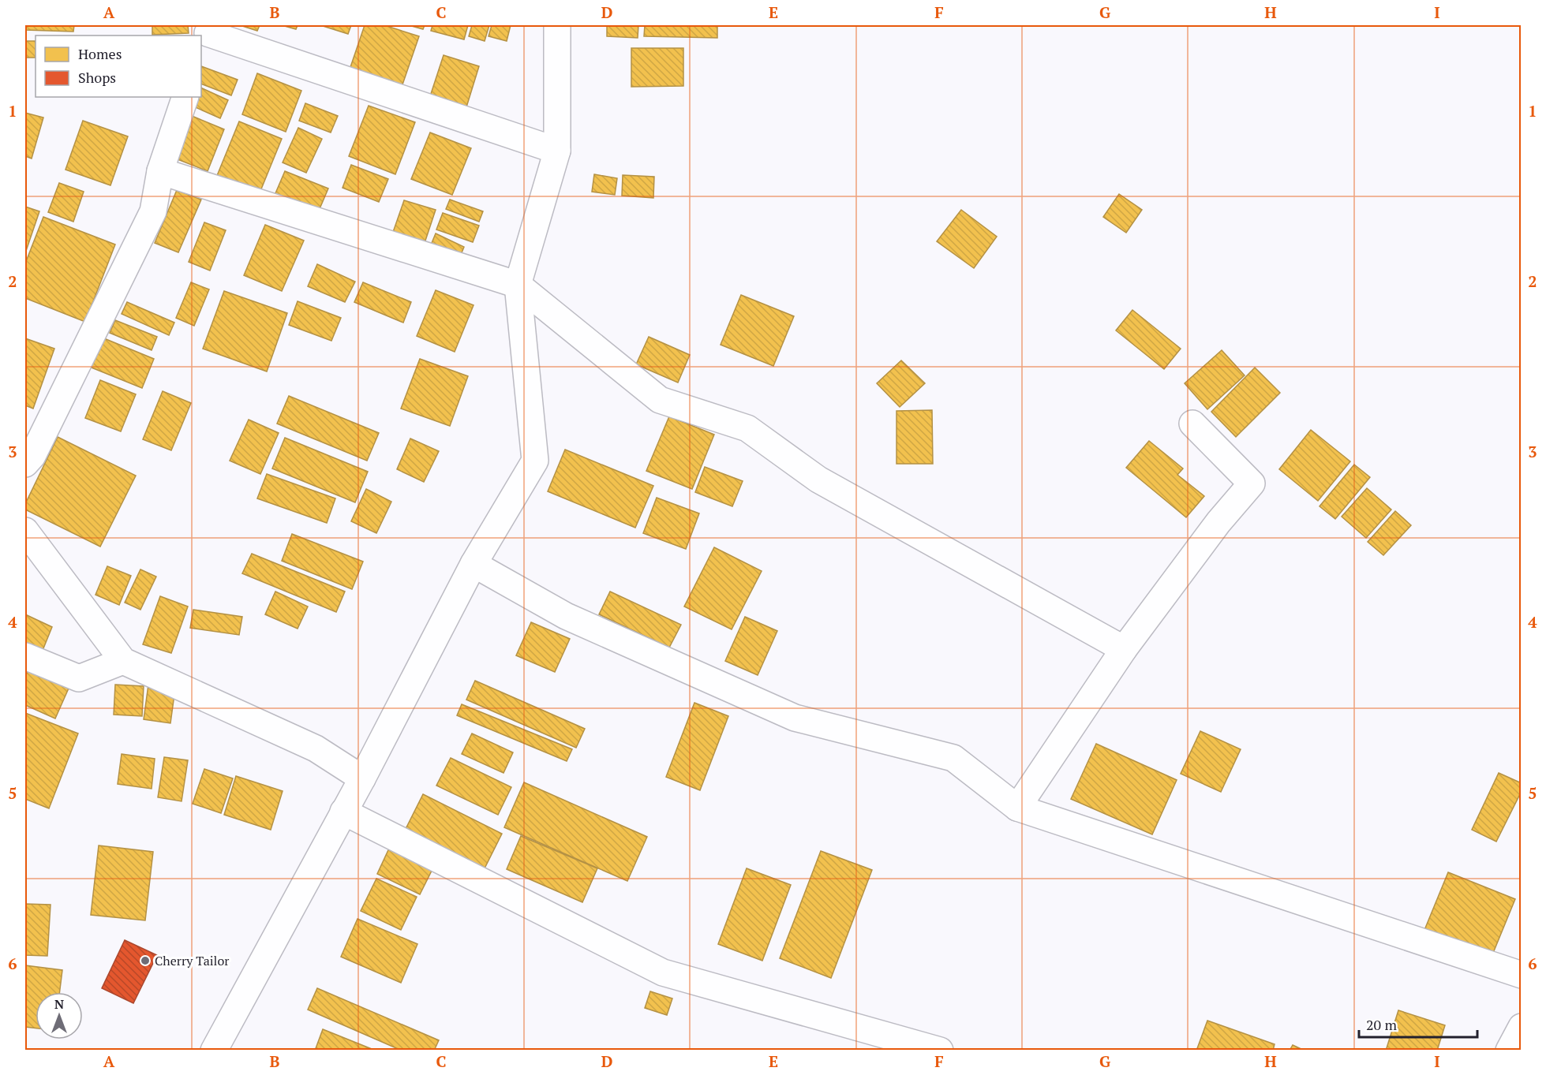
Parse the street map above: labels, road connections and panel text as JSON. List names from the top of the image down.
{
  "places": ["Cherry Tailor"],
  "legend": ["Homes", "Shops"],
  "scale_bar": "20 m",
  "north": "top",
  "grid": {
    "columns": [
      "A",
      "B",
      "C",
      "D",
      "E",
      "F",
      "G",
      "H",
      "I"
    ],
    "rows": [
      "1",
      "2",
      "3",
      "4",
      "5",
      "6"
    ]
  }
}
